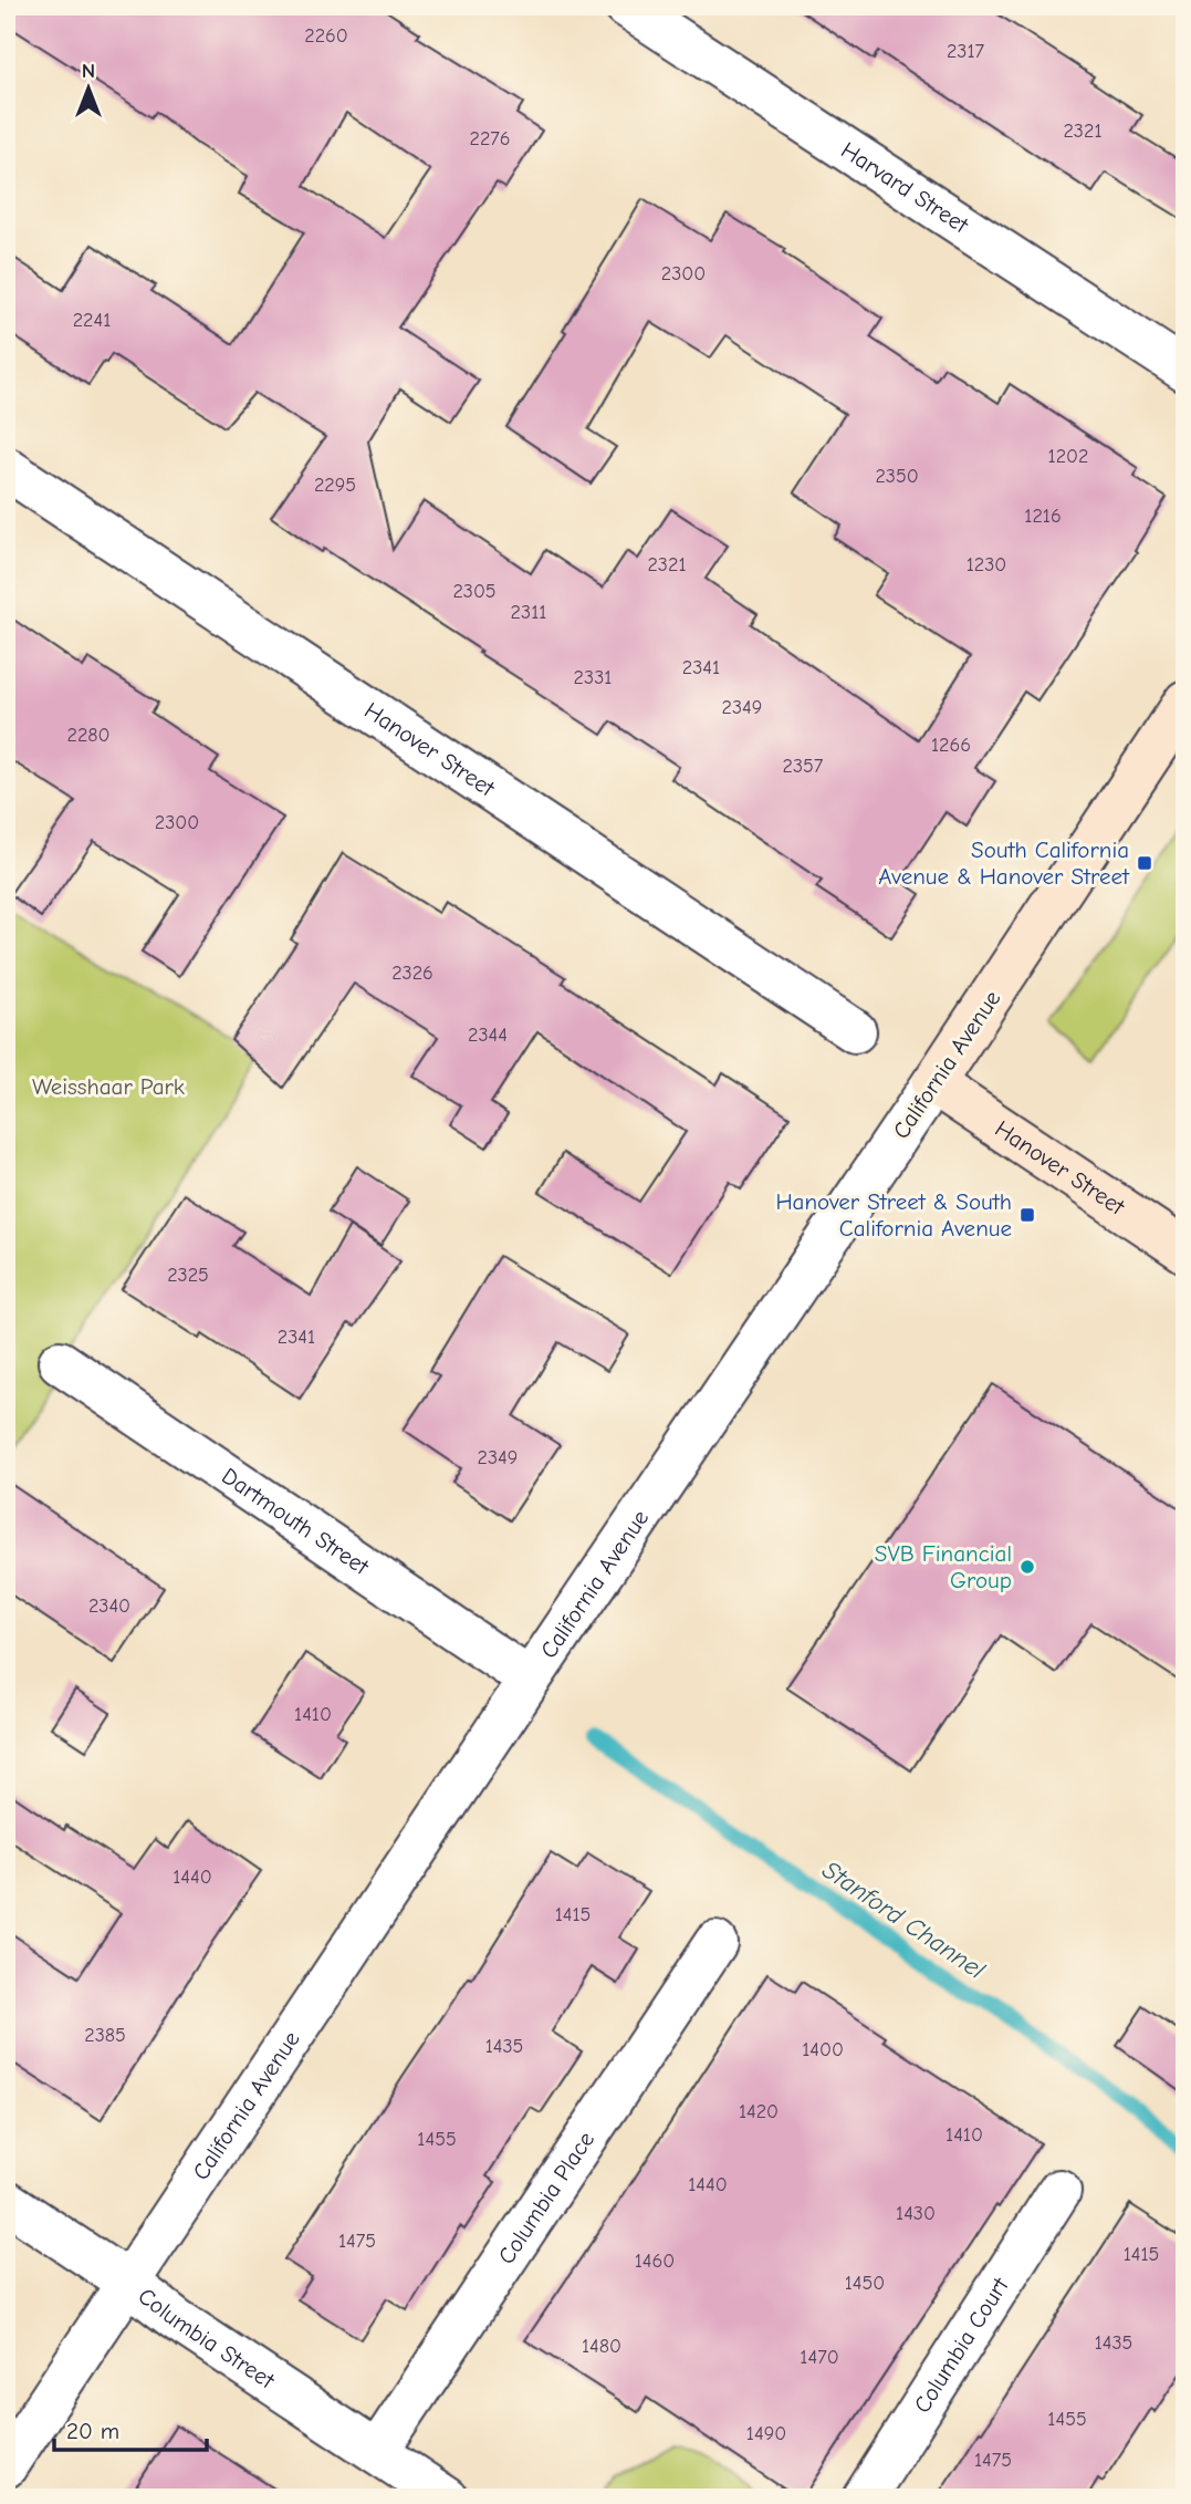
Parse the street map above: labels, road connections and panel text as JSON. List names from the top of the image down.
{
  "streets": {
    "street": [
      "Harvard Street",
      "Hanover Street",
      "California Avenue",
      "Dartmouth Street",
      "Columbia Place",
      "Columbia Street",
      "Columbia Court"
    ]
  },
  "crossings": [
    ["Hanover Street", "California Avenue"],
    ["California Avenue", "Dartmouth Street"],
    ["California Avenue", "Columbia Street"],
    ["Columbia Place", "Columbia Street"]
  ],
  "water": ["Stanford Channel"],
  "parks": ["Weisshaar Park"],
  "places": {
    "transit": ["South California Avenue & Hanover Street", "Hanover Street & South California Avenue"],
    "other": ["SVB Financial Group"]
  },
  "house_numbers": [
    "2260",
    "2317",
    "2321",
    "2276",
    "2300",
    "2241",
    "1202",
    "2350",
    "2295",
    "1216",
    "2321",
    "1230",
    "2305",
    "2311",
    "2341",
    "2331",
    "2349",
    "2280",
    "1266",
    "2357",
    "2300",
    "2326",
    "2344",
    "2325",
    "2341",
    "2349",
    "2340",
    "1410",
    "1440",
    "1415",
    "2385",
    "1435",
    "1400",
    "1420",
    "1410",
    "1455",
    "1440",
    "1430",
    "1475",
    "1415",
    "1460",
    "1450",
    "1435",
    "1480",
    "1470",
    "1455",
    "1490",
    "1475"
  ],
  "scale_bar": "20 m",
  "north": "top"
}
